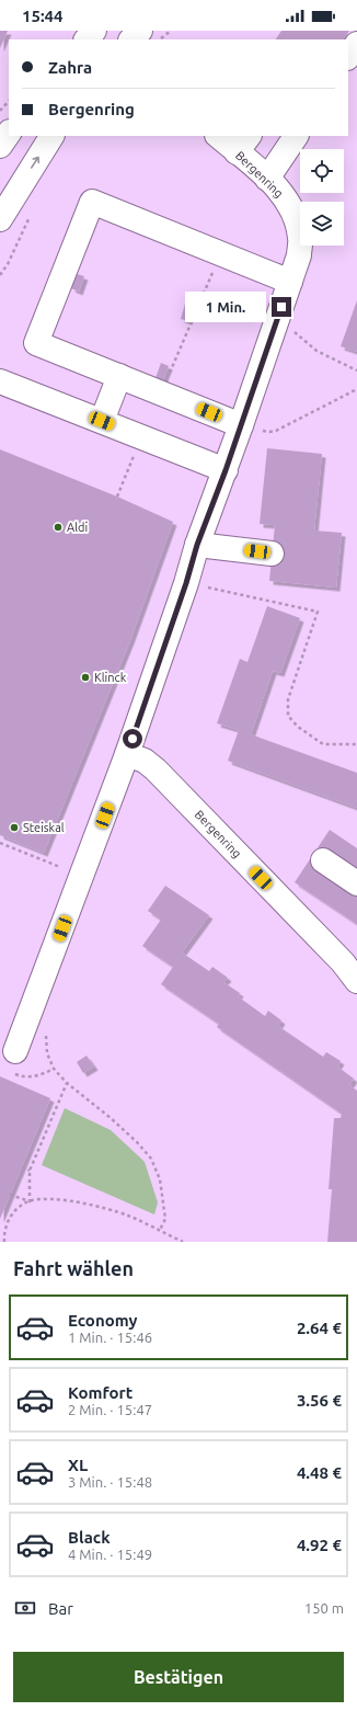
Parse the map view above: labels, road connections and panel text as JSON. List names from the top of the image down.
{
  "streets": {
    "street": ["Bergenring"]
  },
  "places": ["Aldi", "Klinck", "Steiskal"],
  "page": {
    "status": "15:44",
    "banner": ["Zahra", "Bergenring"],
    "bubble": "1 Min.",
    "heading": "Fahrt wählen",
    "list": [
      {
        "name": "Economy",
        "note": "1 Min. · 15:46",
        "value": "2.64 €"
      },
      {
        "name": "Komfort",
        "note": "2 Min. · 15:47",
        "value": "3.56 €"
      },
      {
        "name": "XL",
        "note": "3 Min. · 15:48",
        "value": "4.48 €"
      },
      {
        "name": "Black",
        "note": "4 Min. · 15:49",
        "value": "4.92 €"
      }
    ],
    "pay": ["Bar", "150 m"],
    "buttons": "Bestätigen"
  }
}
